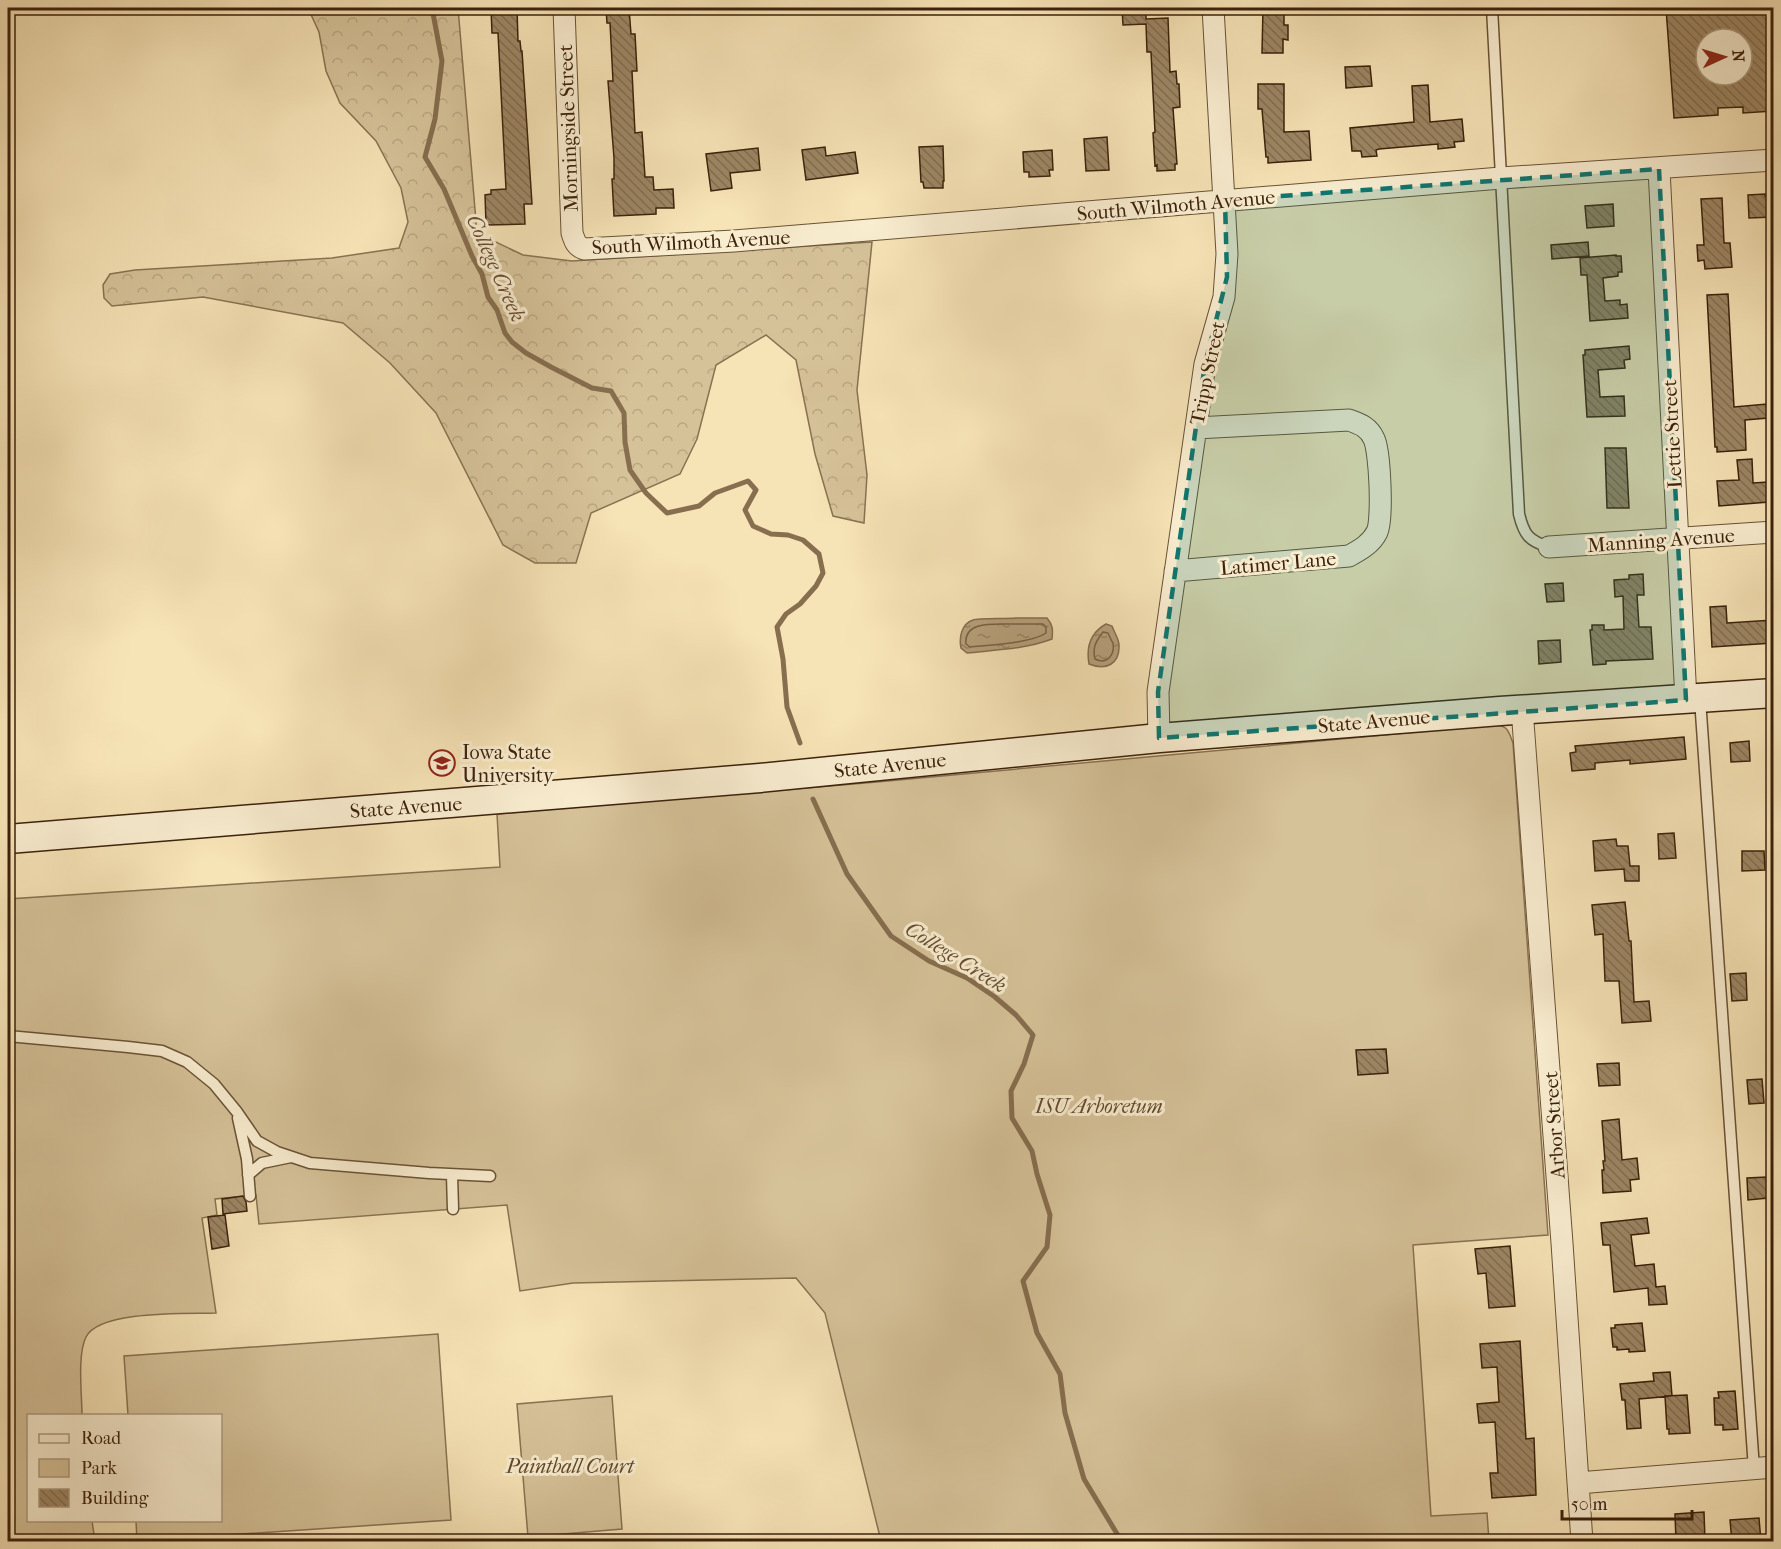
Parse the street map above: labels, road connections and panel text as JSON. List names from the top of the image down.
{
  "streets": {
    "street": [
      "Morningside Street",
      "South Wilmoth Avenue",
      "Tripp Street",
      "Lettie Street",
      "Manning Avenue",
      "Latimer Lane",
      "State Avenue",
      "Arbor Street"
    ]
  },
  "crossings": [
    ["Morningside Street", "South Wilmoth Avenue"],
    ["South Wilmoth Avenue", "Tripp Street"],
    ["South Wilmoth Avenue", "Lettie Street"],
    ["Tripp Street", "Latimer Lane"],
    ["Tripp Street", "State Avenue"],
    ["Lettie Street", "Manning Avenue"],
    ["Lettie Street", "State Avenue"],
    ["State Avenue", "Arbor Street"]
  ],
  "water": ["College Creek"],
  "parks": ["ISU Arboretum", "Paintball Court"],
  "places": {
    "school or university": ["Iowa State University"]
  },
  "legend": ["Road", "Park", "Building"],
  "scale_bar": "50 m",
  "north": "right"
}
